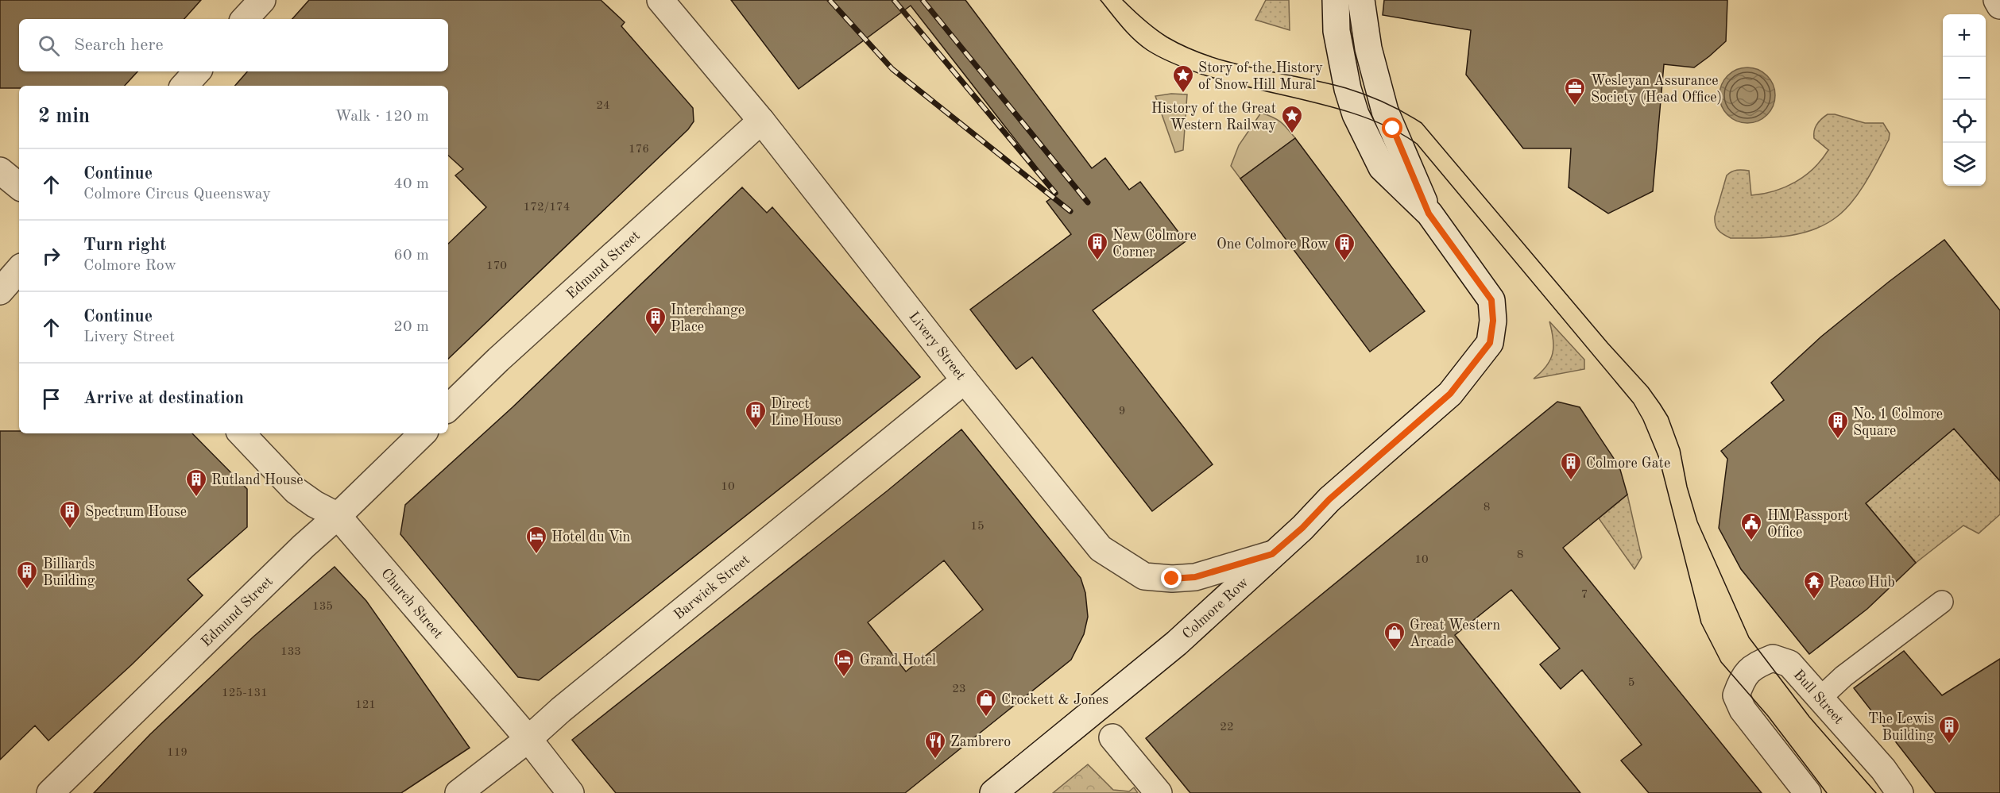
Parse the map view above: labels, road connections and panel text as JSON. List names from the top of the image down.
{
  "streets": {
    "street": [
      "Edmund Street",
      "Livery Street",
      "Barwick Street",
      "Church Street",
      "Colmore Row",
      "Bull Street"
    ]
  },
  "crossings": [
    ["Edmund Street", "Livery Street"],
    ["Edmund Street", "Church Street"],
    ["Livery Street", "Barwick Street"],
    ["Livery Street", "Colmore Row"],
    ["Barwick Street", "Church Street"]
  ],
  "places": {
    "place": ["Story of the History of Snow Hill Mural", "History of the Great Western Railway"],
    "office": ["Wesleyan Assurance Society (Head Office)"],
    "building": [
      "New Colmore Corner",
      "One Colmore Row",
      "Interchange Place",
      "Direct Line House",
      "No. 1 Colmore Square",
      "Colmore Gate",
      "Rutland House",
      "Spectrum House",
      "Billiards Building",
      "The Lewis Building"
    ],
    "public building": ["HM Passport Office"],
    "hotel": ["Hotel du Vin", "Grand Hotel"],
    "temple": ["Peace Hub"],
    "shop": ["Great Western Arcade", "Crockett & Jones"],
    "restaurant": ["Zambrero"]
  },
  "house_numbers": [
    "24",
    "176",
    "172/174",
    "170",
    "9",
    "10",
    "8",
    "15",
    "8",
    "10",
    "7",
    "135",
    "133",
    "5",
    "23",
    "125-131",
    "121",
    "22",
    "119"
  ],
  "page": {
    "map_buttons": ["+", "−"],
    "search": "Search here",
    "heading": ["2 min", "Walk · 120 m"],
    "list": [
      ["Continue", "Colmore Circus Queensway", "40 m"],
      ["Turn right", "Colmore Row", "60 m"],
      ["Continue", "Livery Street", "20 m"],
      "Arrive at destination"
    ]
  }
}
